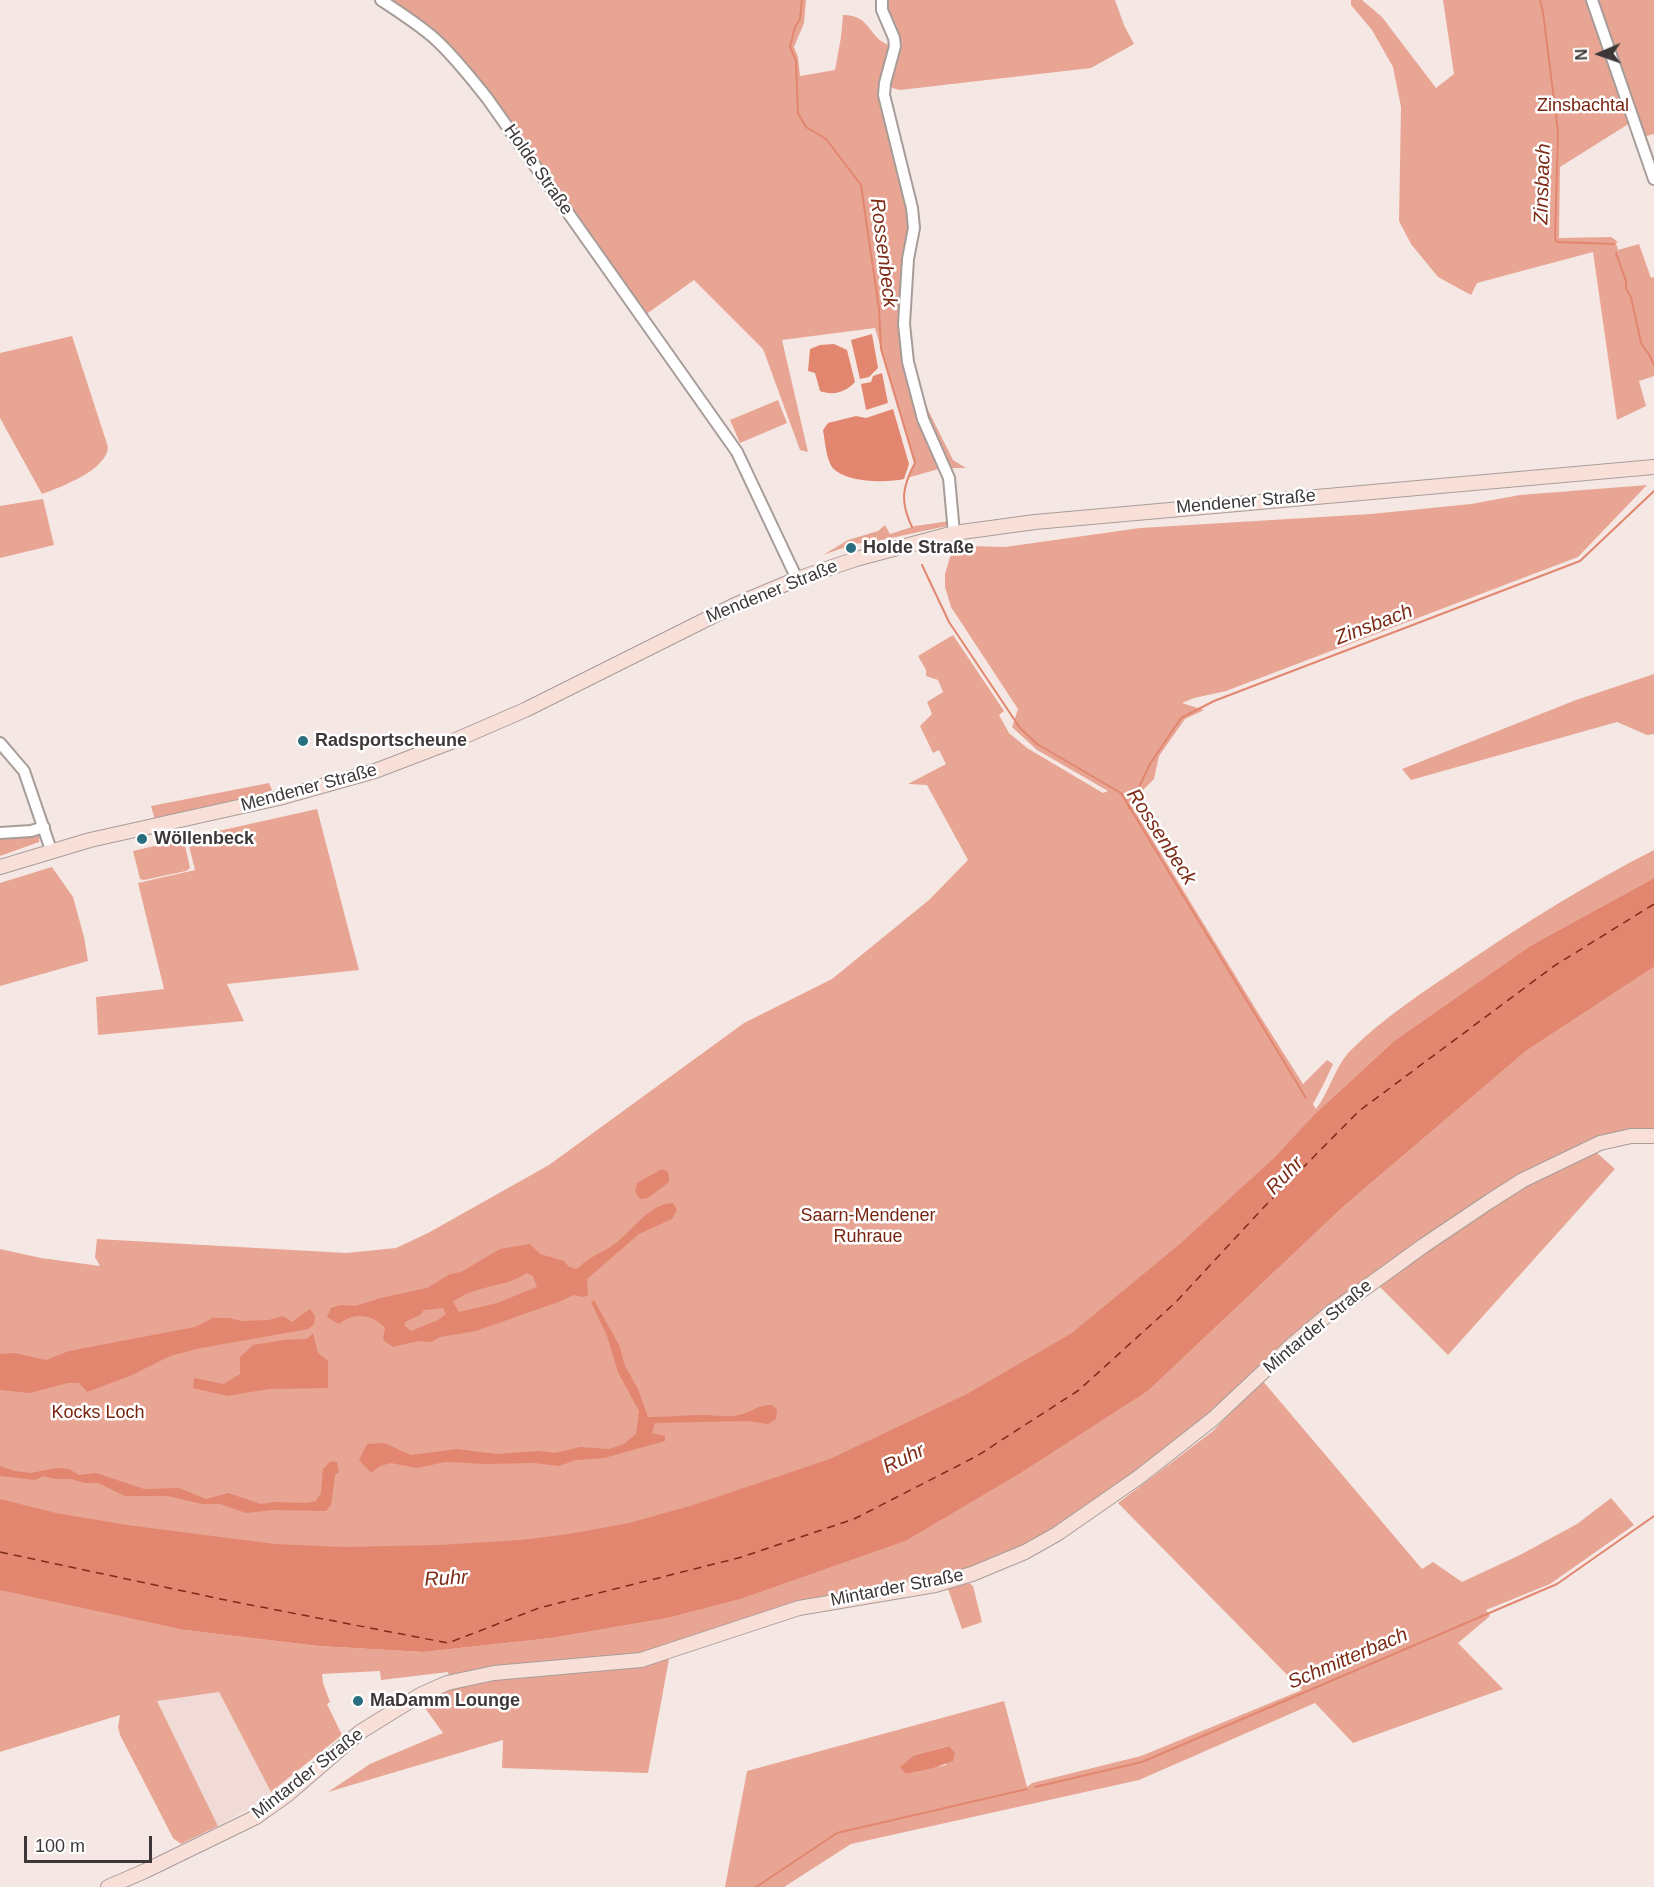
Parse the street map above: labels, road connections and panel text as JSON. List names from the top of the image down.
{
  "streets": {
    "main road": ["Mendener Straße", "Mintarder Straße"],
    "street": ["Holde Straße"]
  },
  "crossings": [
    ["Holde Straße", "Mendener Straße"]
  ],
  "water": [
    "Zinsbach",
    "Rossenbeck",
    "Ruhr",
    "Schmitterbach"
  ],
  "parks": ["Zinsbachtal", "Saarn-Mendener Ruhraue", "Kocks Loch"],
  "places": [
    "Holde Straße",
    "Radsportscheune",
    "Wöllenbeck",
    "MaDamm Lounge"
  ],
  "scale_bar": "100 m",
  "north": "left"
}
